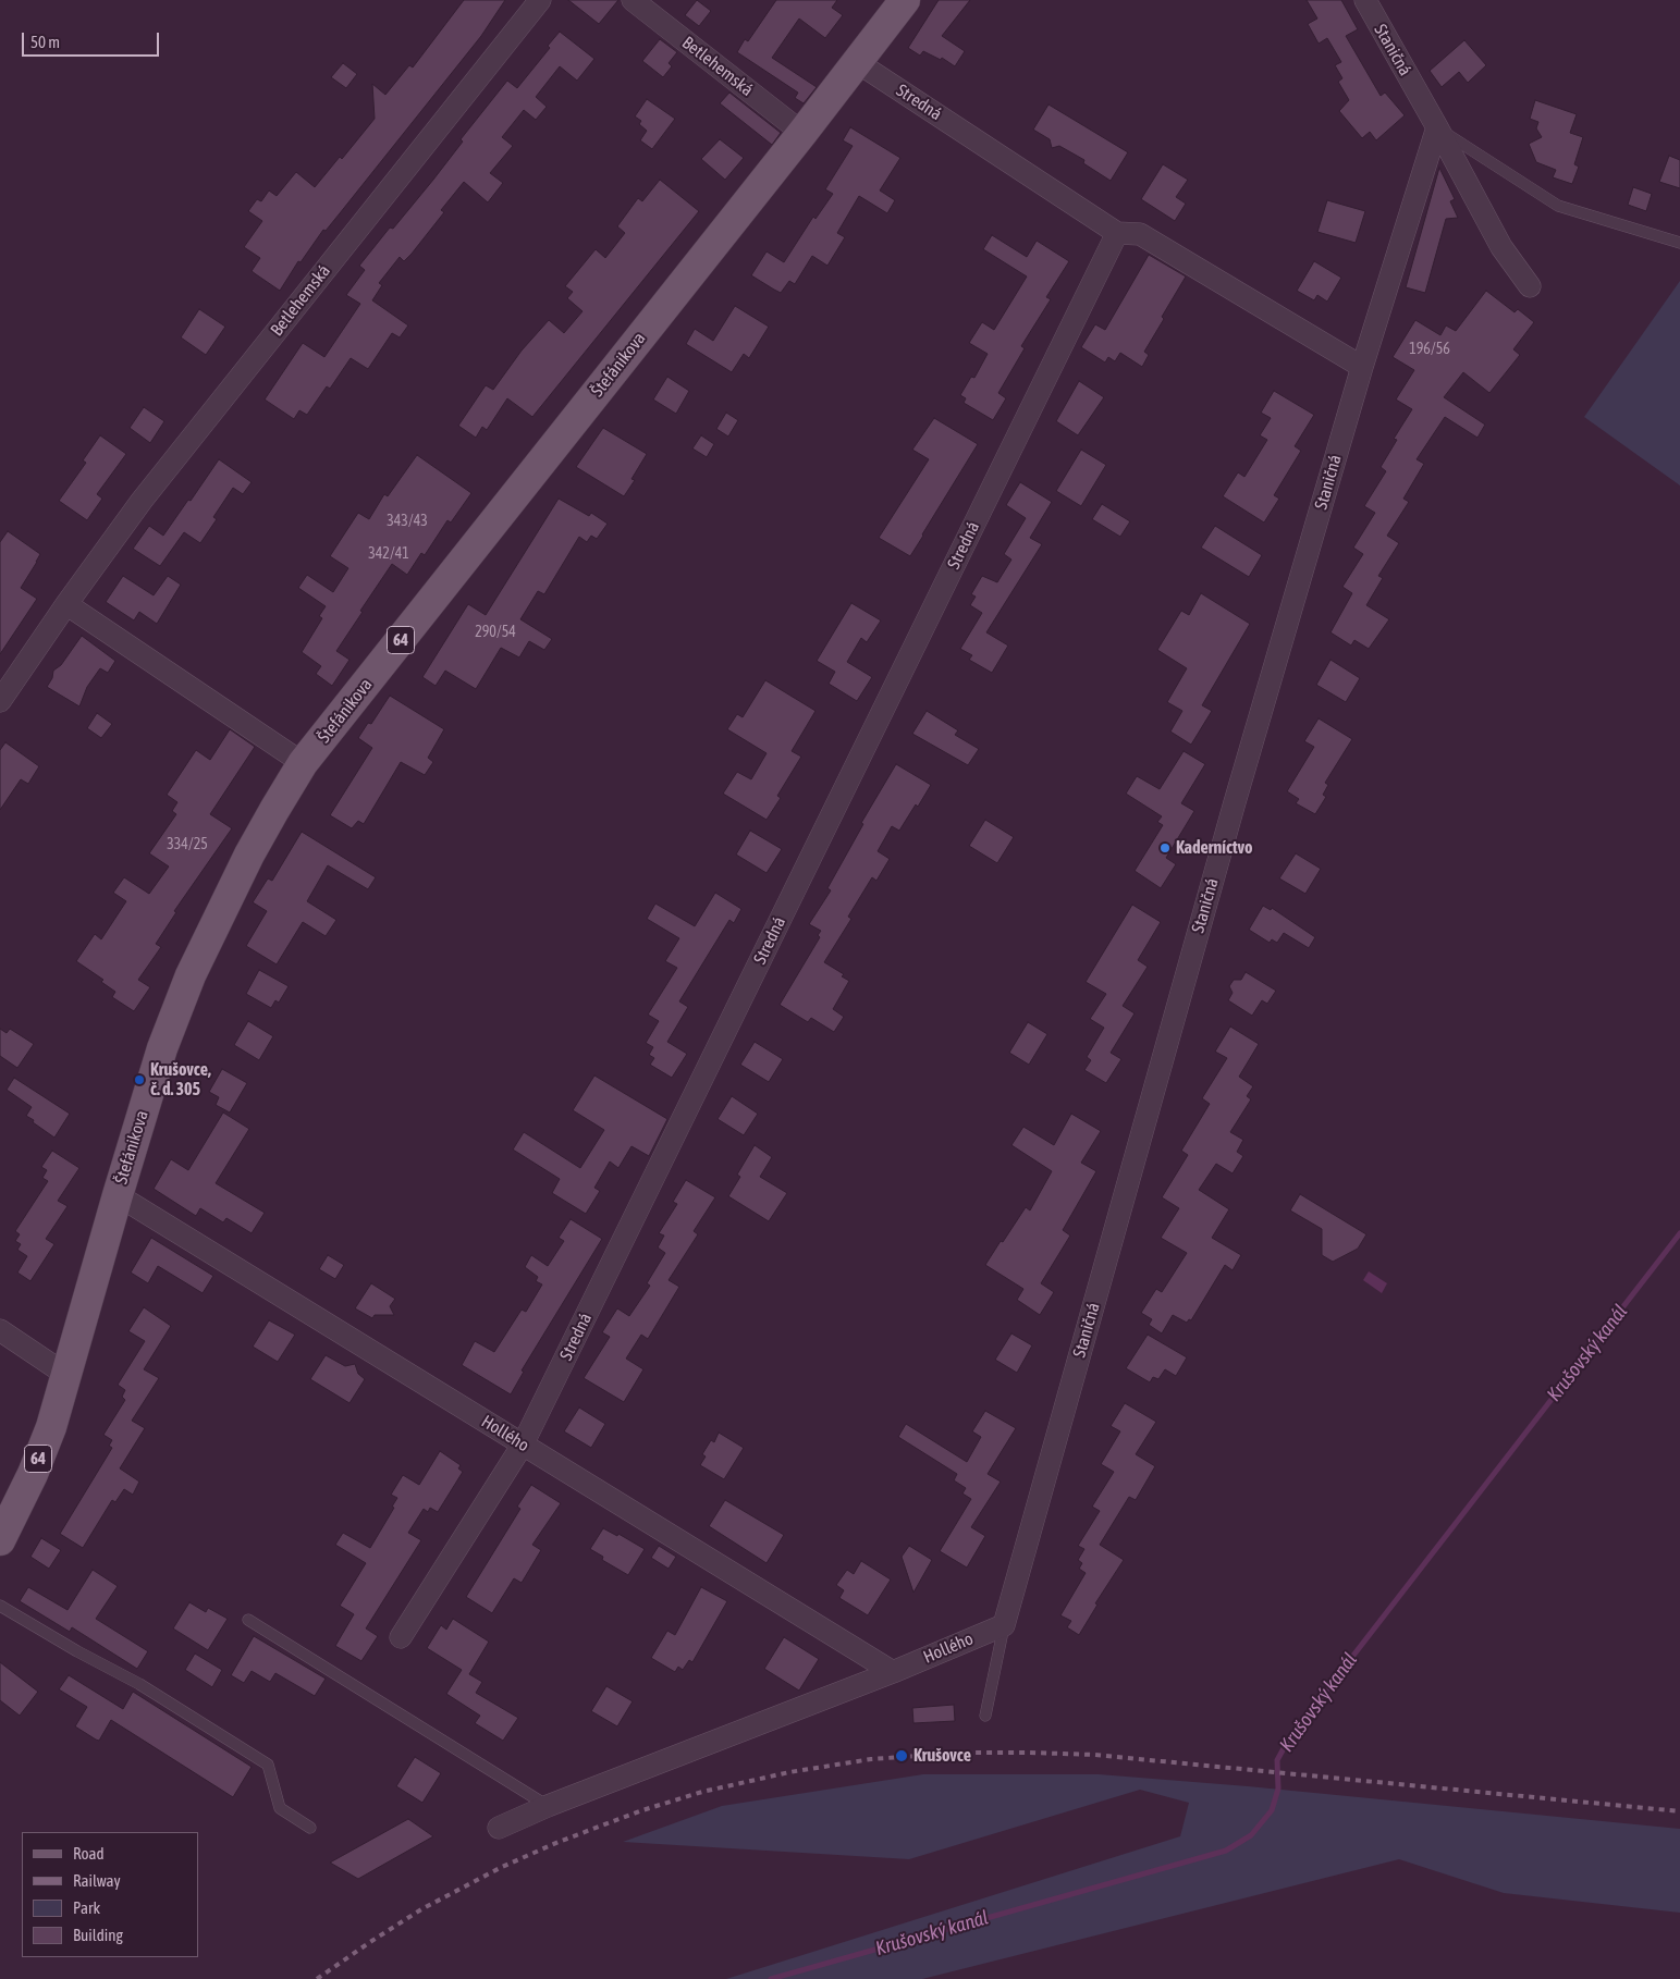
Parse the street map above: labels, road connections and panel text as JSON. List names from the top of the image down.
{
  "streets": {
    "main road": ["Štefánikova", "64"],
    "street": [
      "Staničná",
      "Betlehemská",
      "Stredná",
      "Hollého"
    ]
  },
  "crossings": [
    ["Staničná", "Stredná"],
    ["Staničná", "Hollého"],
    ["Betlehemská", "Štefánikova"],
    ["Stredná", "Štefánikova"],
    ["Stredná", "Hollého"],
    ["Štefánikova", "Hollého"]
  ],
  "water": ["Krušovský kanál"],
  "places": ["Kaderníctvo", "Krušovce, č. d. 305", "Krušovce"],
  "house_numbers": [
    "196/56",
    "343/43",
    "342/41",
    "290/54",
    "334/25"
  ],
  "legend": [
    "Road",
    "Railway",
    "Park",
    "Building"
  ],
  "scale_bar": "50 m"
}
